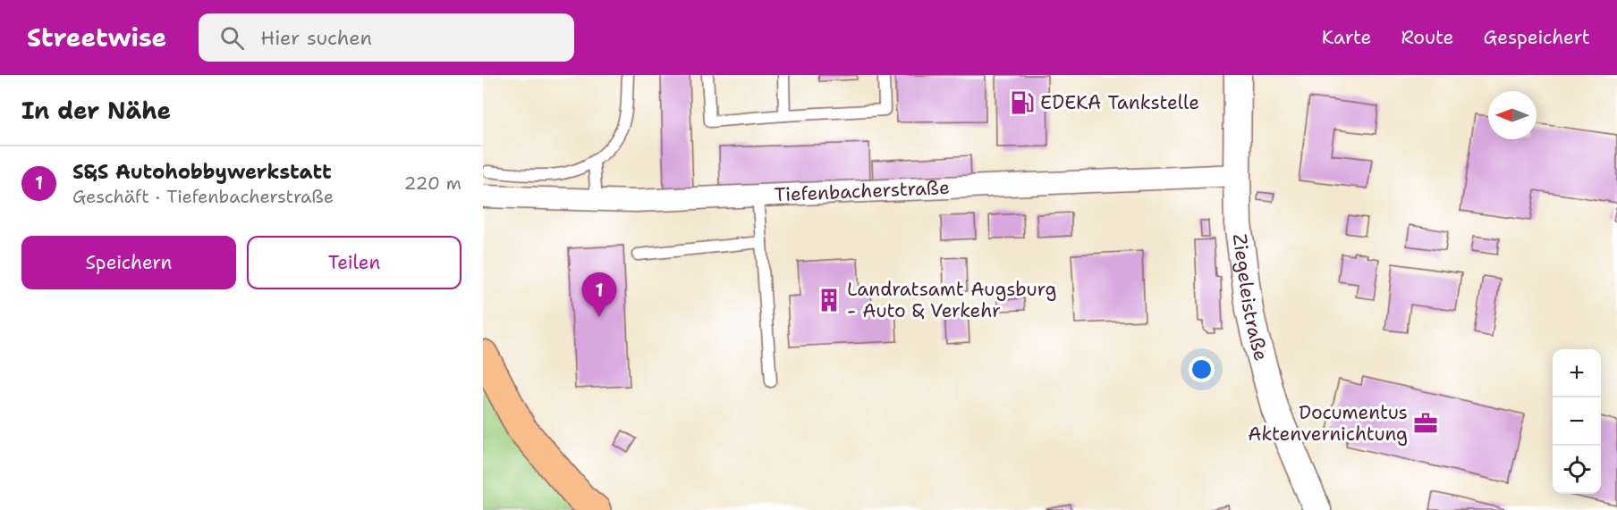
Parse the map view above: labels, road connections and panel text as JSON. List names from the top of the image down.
{
  "streets": {
    "street": ["Tiefenbacherstraße", "Ziegeleistraße"]
  },
  "crossings": [
    ["Tiefenbacherstraße", "Ziegeleistraße"]
  ],
  "places": {
    "fuel station": ["EDEKA Tankstelle"],
    "building": ["Landratsamt Augsburg - Auto & Verkehr"],
    "office": ["Documentus Aktenvernichtung"]
  },
  "north": "left",
  "page": {
    "header": "Streetwise",
    "search": "Hier suchen",
    "nav": ["Karte", "Route", "Gespeichert"],
    "heading": "In der Nähe",
    "list": [
      {
        "mark": "1",
        "name": "S&S Autohobbywerkstatt",
        "note": "Geschäft · Tiefenbacherstraße",
        "value": "220 m"
      }
    ],
    "buttons": ["Speichern", "Teilen"],
    "pins": "1",
    "map_buttons": ["+", "−"]
  }
}
